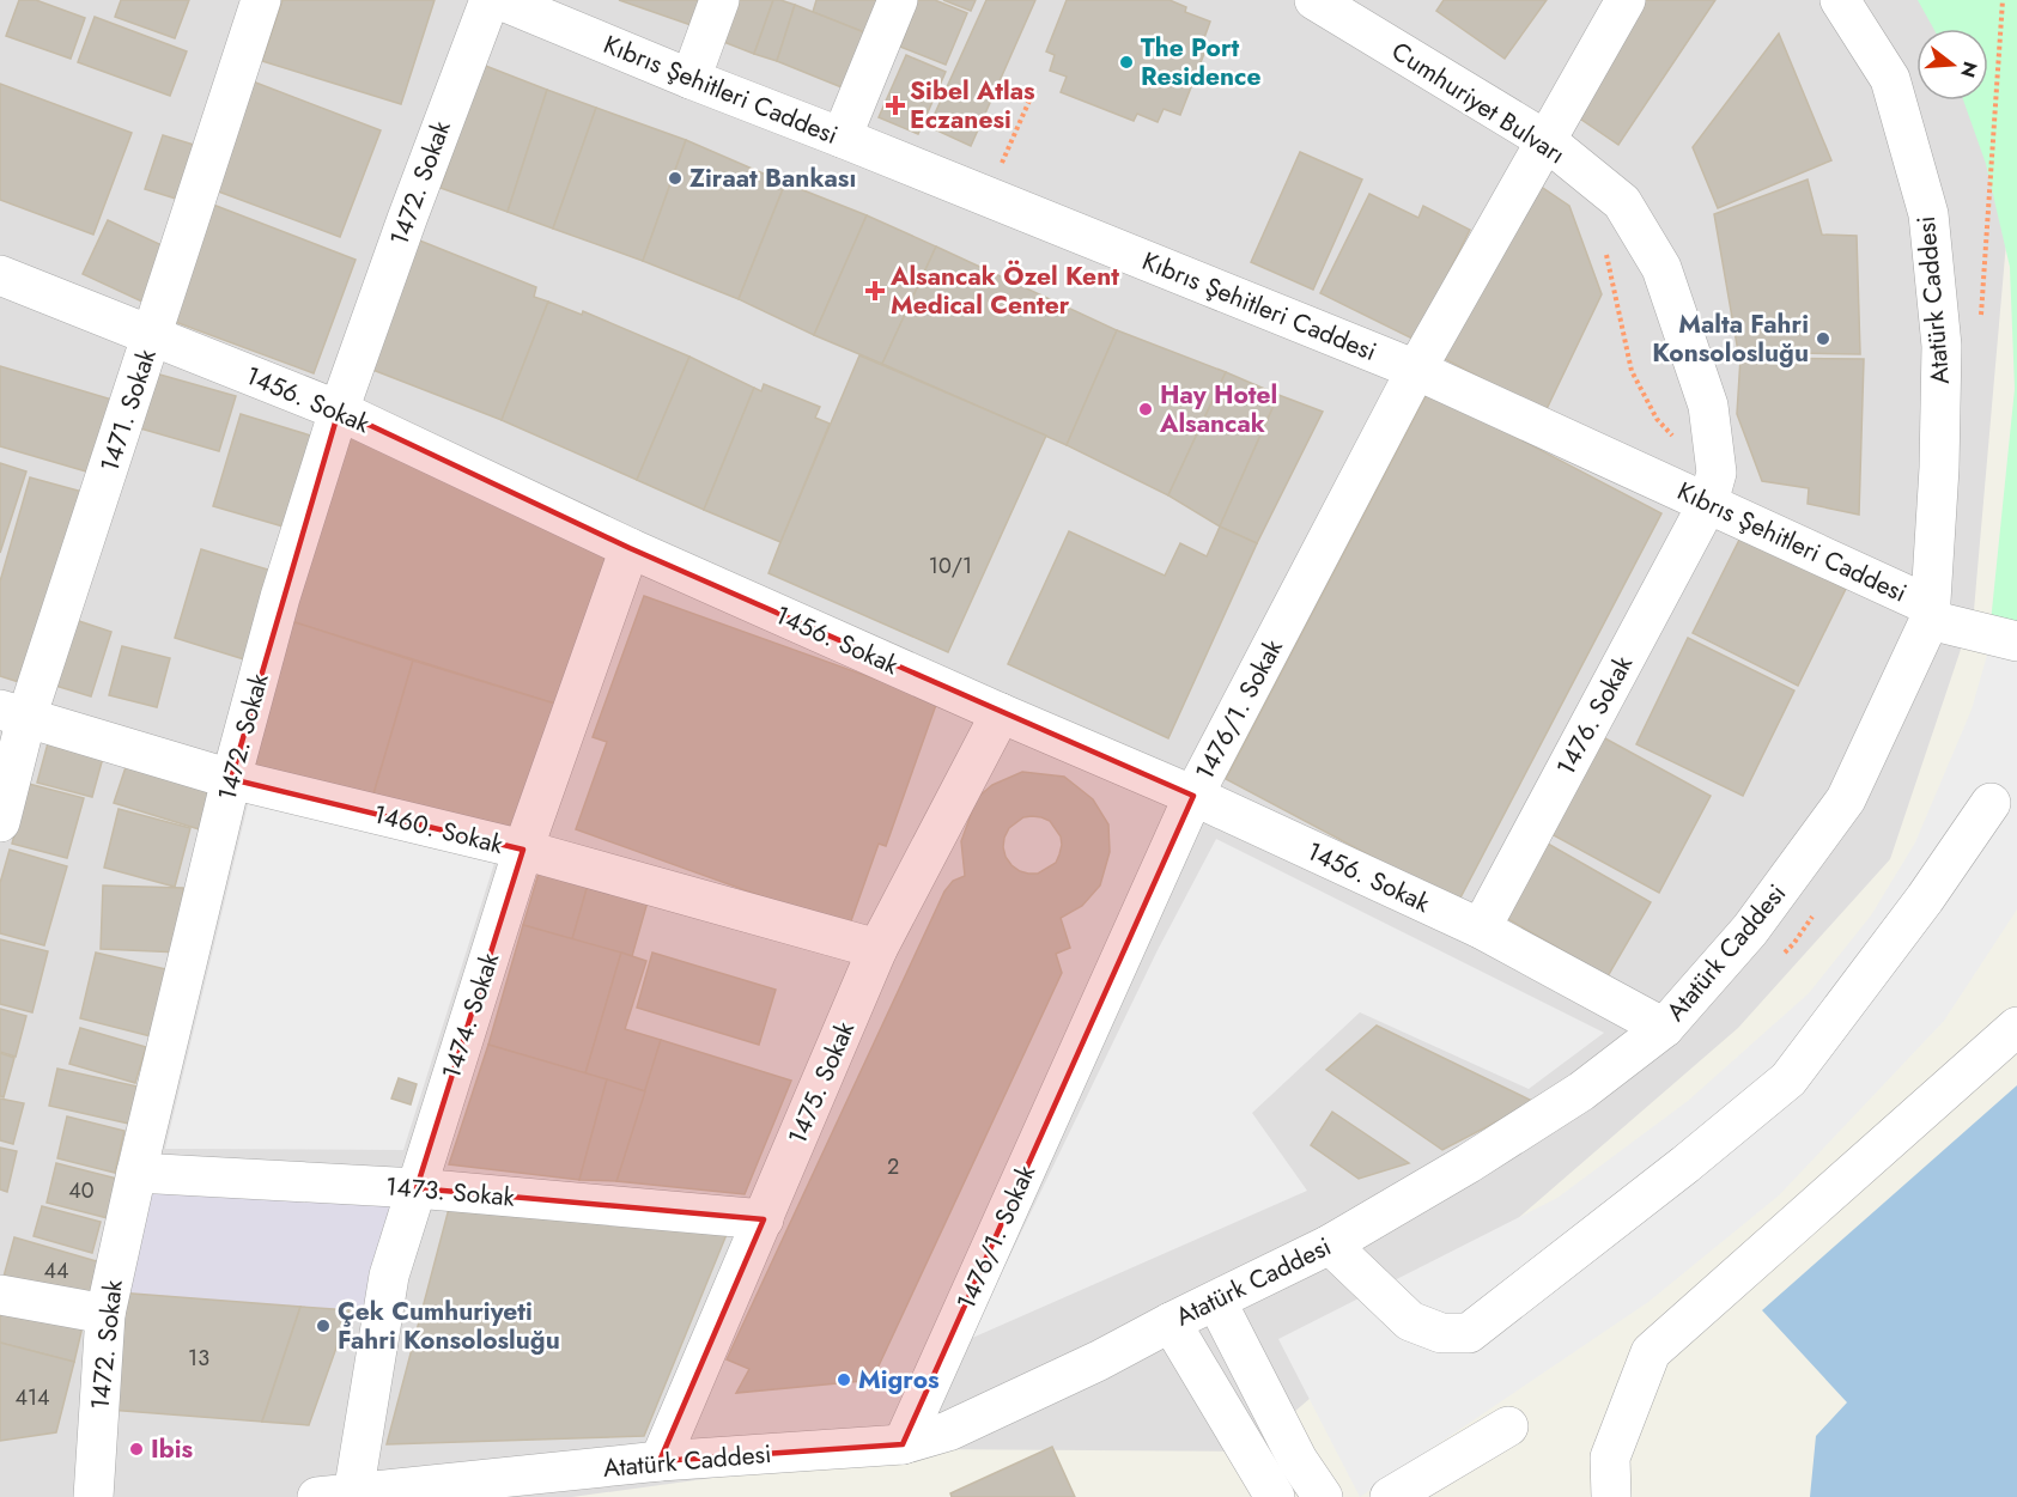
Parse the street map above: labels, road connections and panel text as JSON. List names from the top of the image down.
{
  "streets": {
    "street": [
      "Kıbrıs Şehitleri Caddesi",
      "Cumhuriyet Bulvarı",
      "1472. Sokak",
      "Atatürk Caddesi",
      "1456. Sokak",
      "1471. Sokak",
      "1476/1. Sokak",
      "1476. Sokak",
      "1460. Sokak",
      "1474. Sokak",
      "1475. Sokak",
      "1473. Sokak"
    ]
  },
  "crossings": [
    ["Kıbrıs Şehitleri Caddesi", "Cumhuriyet Bulvarı"],
    ["Kıbrıs Şehitleri Caddesi", "Atatürk Caddesi"],
    ["Kıbrıs Şehitleri Caddesi", "1476/1. Sokak"],
    ["Kıbrıs Şehitleri Caddesi", "1476. Sokak"],
    ["Cumhuriyet Bulvarı", "1476/1. Sokak"],
    ["Cumhuriyet Bulvarı", "1476. Sokak"],
    ["1472. Sokak", "1456. Sokak"],
    ["1472. Sokak", "1460. Sokak"],
    ["1472. Sokak", "1473. Sokak"],
    ["Atatürk Caddesi", "1456. Sokak"],
    ["Atatürk Caddesi", "1476/1. Sokak"],
    ["Atatürk Caddesi", "1474. Sokak"],
    ["Atatürk Caddesi", "1475. Sokak"],
    ["1456. Sokak", "1471. Sokak"],
    ["1456. Sokak", "1476/1. Sokak"],
    ["1456. Sokak", "1476. Sokak"],
    ["1456. Sokak", "1474. Sokak"],
    ["1456. Sokak", "1475. Sokak"],
    ["1471. Sokak", "1460. Sokak"],
    ["1460. Sokak", "1474. Sokak"],
    ["1460. Sokak", "1475. Sokak"],
    ["1474. Sokak", "1473. Sokak"],
    ["1475. Sokak", "1473. Sokak"]
  ],
  "places": {
    "other": [
      "The Port Residence",
      "Ziraat Bankası",
      "Malta Fahri Konsolosluğu",
      "Hay Hotel Alsancak",
      "Çek Cumhuriyeti Fahri Konsolosluğu",
      "Migros",
      "Ibis"
    ],
    "health": ["Sibel Atlas Eczanesi", "Alsancak Özel Kent Medical Center"]
  },
  "house_numbers": [
    "10/1",
    "2",
    "40",
    "44",
    "13",
    "414"
  ],
  "north": "right"
}
